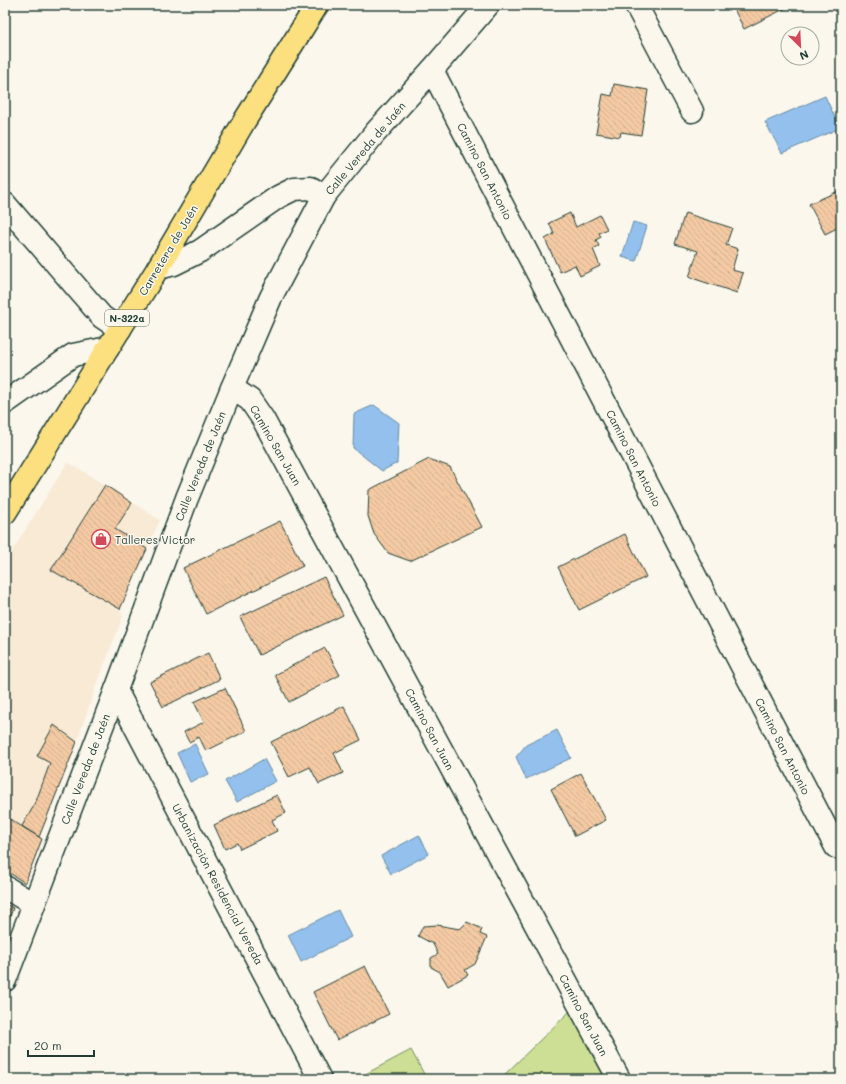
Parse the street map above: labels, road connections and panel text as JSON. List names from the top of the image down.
{
  "streets": {
    "highway": ["Carretera de Jaén", "N-322a"],
    "street": [
      "Calle Vereda de Jaén",
      "Camino San Antonio",
      "Camino San Juan",
      "Urbanización Residencial Vereda"
    ]
  },
  "crossings": [
    ["Calle Vereda de Jaén", "Camino San Antonio"],
    ["Calle Vereda de Jaén", "Camino San Juan"],
    ["Calle Vereda de Jaén", "Urbanización Residencial Vereda"]
  ],
  "places": {
    "shop": ["Talleres Victor"]
  },
  "scale_bar": "20 m",
  "north": "bottom right"
}
